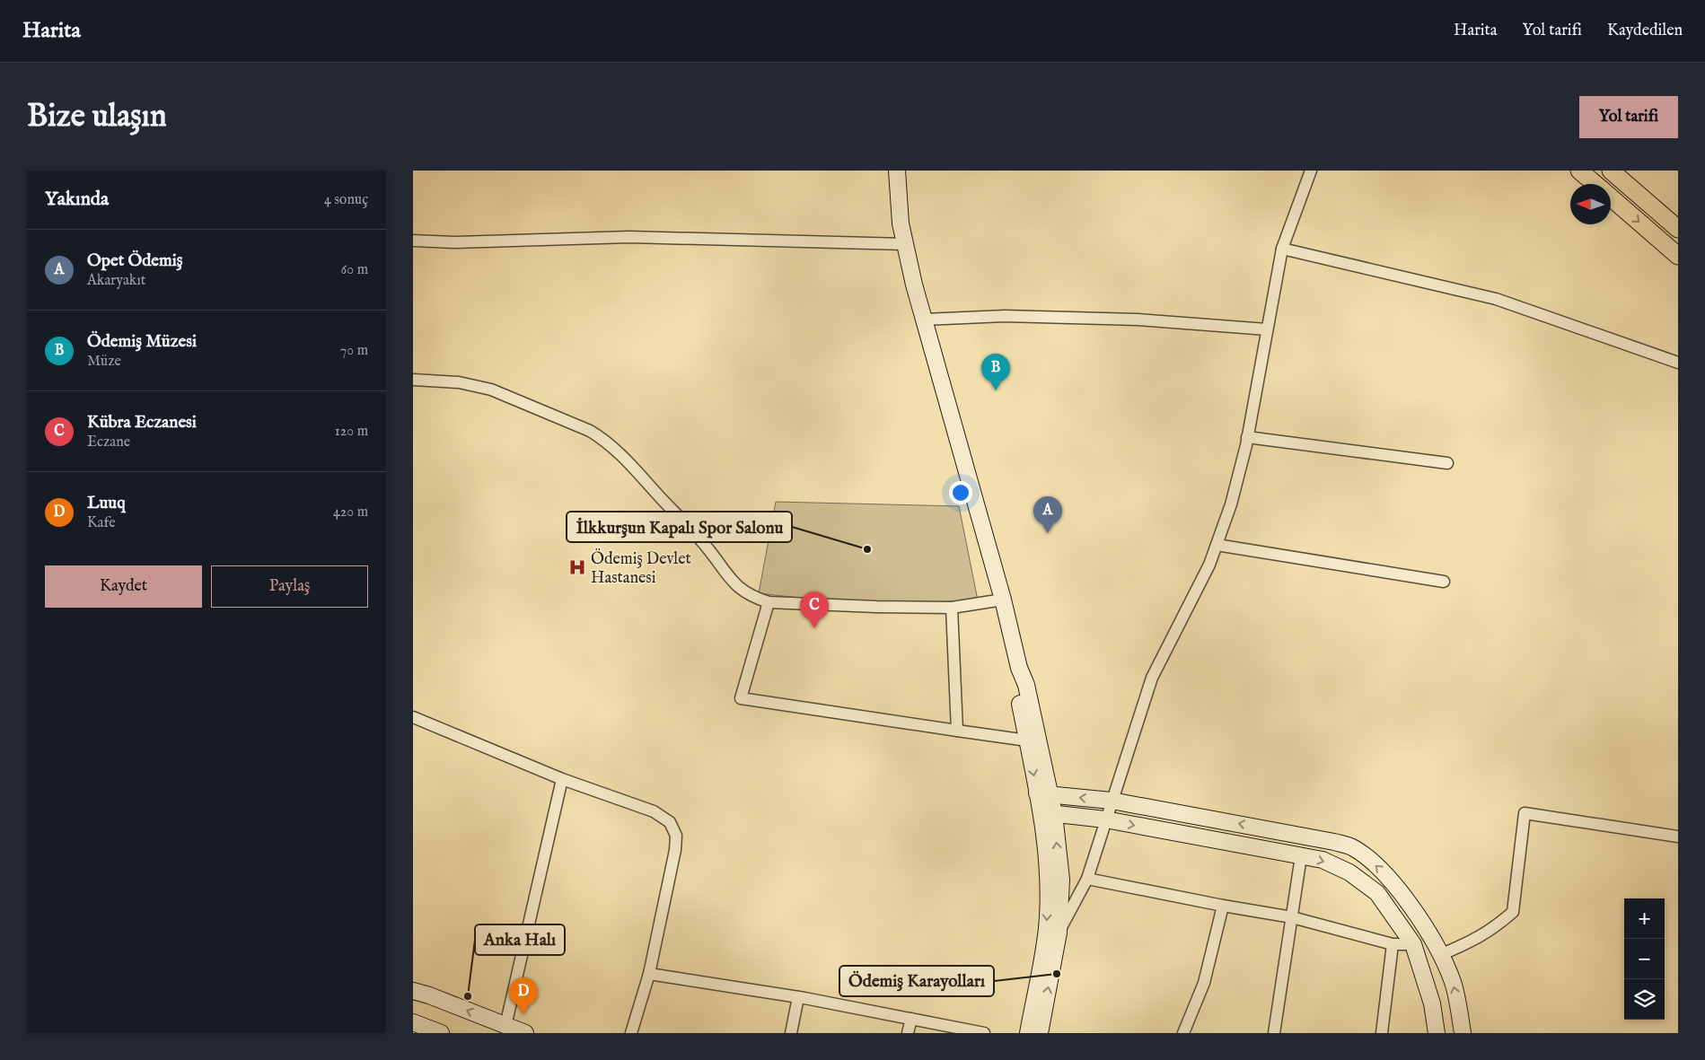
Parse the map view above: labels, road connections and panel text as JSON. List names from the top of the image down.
{
  "places": {
    "other": ["İlkkurşun Kapalı Spor Salonu", "Ödemiş Karayolları", "Anka Halı"],
    "hospital": ["Ödemiş Devlet Hastanesi"]
  },
  "north": "left",
  "page": {
    "header": "Harita",
    "nav": ["Harita", "Yol tarifi", "Kaydedilen"],
    "buttons": [
      "Yol tarifi",
      ["Kaydet", "Paylaş"]
    ],
    "title": "Bize ulaşın",
    "heading": ["Yakında", "4 sonuç"],
    "list": [
      {
        "mark": "A",
        "name": "Opet Ödemiş",
        "note": "Akaryakıt",
        "value": "60 m"
      },
      {
        "mark": "B",
        "name": "Ödemiş Müzesi",
        "note": "Müze",
        "value": "70 m"
      },
      {
        "mark": "C",
        "name": "Kübra Eczanesi",
        "note": "Eczane",
        "value": "120 m"
      },
      {
        "mark": "D",
        "name": "Luuq",
        "note": "Kafe",
        "value": "420 m"
      }
    ],
    "pins": [
      "B",
      "A",
      "C",
      "D"
    ],
    "map_buttons": ["+", "−"]
  }
}
